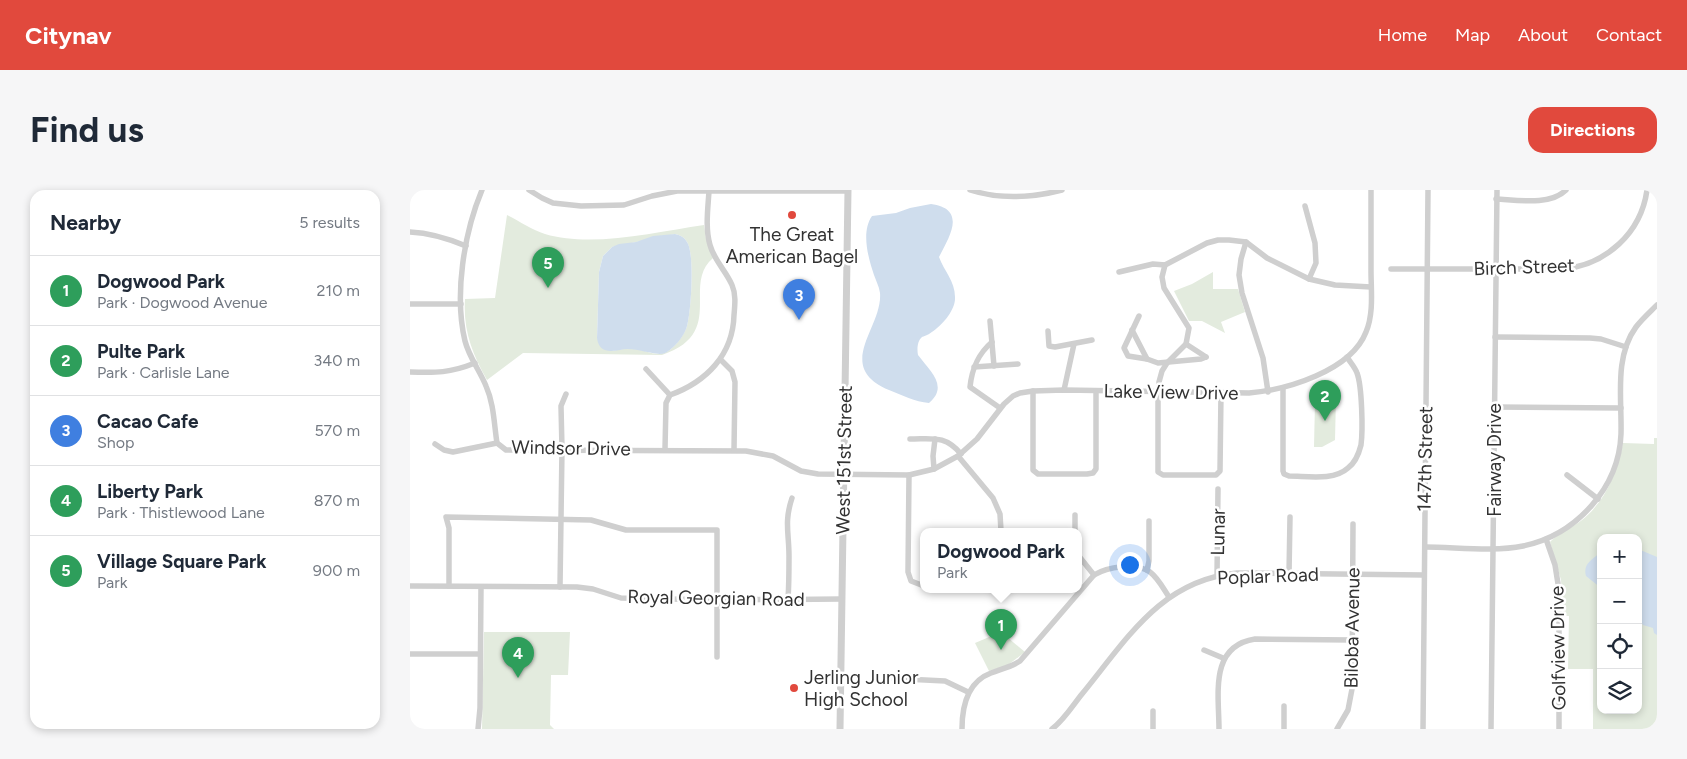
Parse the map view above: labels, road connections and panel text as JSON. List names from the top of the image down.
{
  "streets": {
    "street": [
      "Birch Street",
      "Lake View Drive",
      "Windsor Drive",
      "147th Street",
      "West 151st Street",
      "Fairway Drive",
      "Lunar",
      "Poplar Road",
      "Royal Georgian Road",
      "Biloba Avenue",
      "Golfview Drive"
    ]
  },
  "crossings": [
    ["Birch Street", "147th Street"],
    ["Birch Street", "Fairway Drive"],
    ["Lake View Drive", "Windsor Drive"],
    ["Lake View Drive", "West 151st Street"],
    ["Windsor Drive", "West 151st Street"],
    ["147th Street", "Poplar Road"],
    ["West 151st Street", "Royal Georgian Road"],
    ["Lunar", "Poplar Road"],
    ["Poplar Road", "Biloba Avenue"]
  ],
  "places": ["The Great American Bagel", "Jerling Junior High School"],
  "page": {
    "header": "Citynav",
    "nav": [
      "Home",
      "Map",
      "About",
      "Contact"
    ],
    "buttons": "Directions",
    "title": "Find us",
    "heading": ["Nearby", "5 results"],
    "pins": [
      "5",
      "3",
      "2",
      "1",
      "4"
    ],
    "list": [
      {
        "mark": "1",
        "name": "Dogwood Park",
        "note": "Park · Dogwood Avenue",
        "value": "210 m"
      },
      {
        "mark": "2",
        "name": "Pulte Park",
        "note": "Park · Carlisle Lane",
        "value": "340 m"
      },
      {
        "mark": "3",
        "name": "Cacao Cafe",
        "note": "Shop",
        "value": "570 m"
      },
      {
        "mark": "4",
        "name": "Liberty Park",
        "note": "Park · Thistlewood Lane",
        "value": "870 m"
      },
      {
        "mark": "5",
        "name": "Village Square Park",
        "note": "Park",
        "value": "900 m"
      }
    ],
    "popup": ["Dogwood Park", "Park"],
    "map_buttons": ["+", "−"]
  }
}
